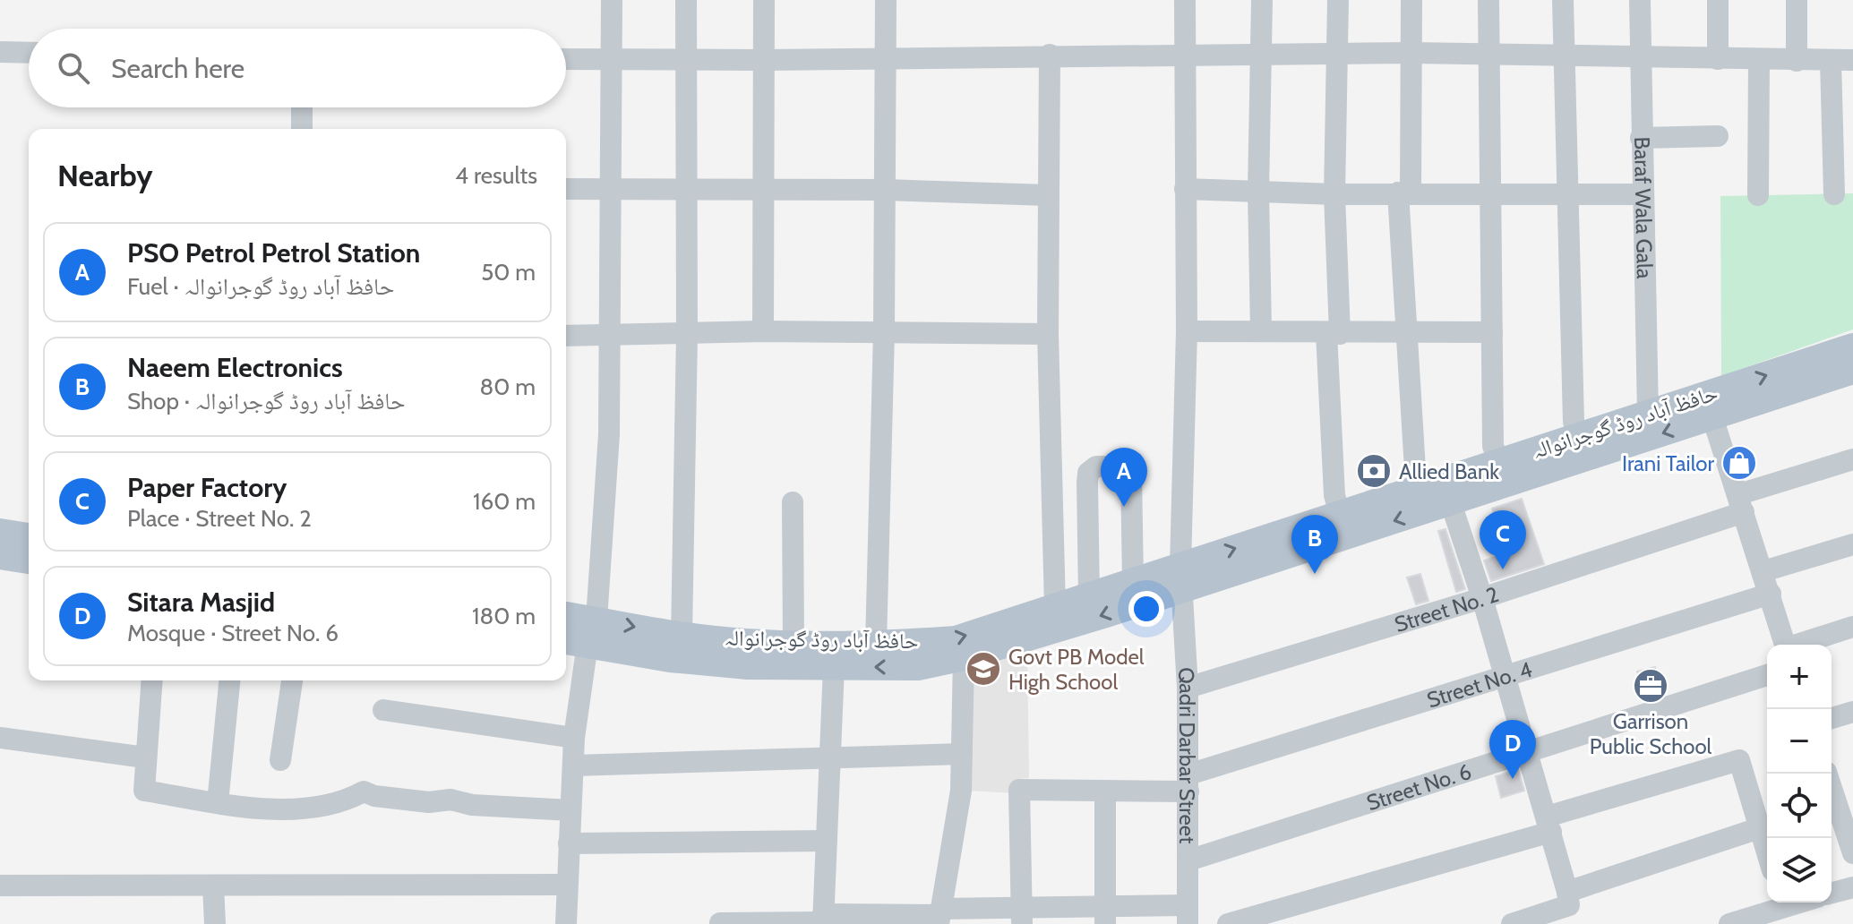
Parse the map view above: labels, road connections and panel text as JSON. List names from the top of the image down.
{
  "streets": {
    "main road": ["حافظ آباد روڈ گوجرانوالہ"],
    "street": [
      "Baraf Wala Gala",
      "Street No. 2",
      "Street No. 4",
      "Qadri Darbar Street",
      "Street No. 6"
    ]
  },
  "crossings": [
    ["Baraf Wala Gala", "حافظ آباد روڈ گوجرانوالہ"],
    ["حافظ آباد روڈ گوجرانوالہ", "Qadri Darbar Street"],
    ["Street No. 2", "Qadri Darbar Street"],
    ["Street No. 4", "Qadri Darbar Street"],
    ["Qadri Darbar Street", "Street No. 6"]
  ],
  "places": {
    "shop": ["Irani Tailor"],
    "bank": ["Allied Bank"],
    "school or university": ["Govt PB Model High School"],
    "office": ["Garrison Public School"]
  },
  "page": {
    "search": "Search here",
    "heading": ["Nearby", "4 results"],
    "list": [
      {
        "mark": "A",
        "name": "PSO Petrol Petrol Station",
        "note": "Fuel · حافظ آباد روڈ گوجرانوالہ",
        "value": "50 m"
      },
      {
        "mark": "B",
        "name": "Naeem Electronics",
        "note": "Shop · حافظ آباد روڈ گوجرانوالہ",
        "value": "80 m"
      },
      {
        "mark": "C",
        "name": "Paper Factory",
        "note": "Place · Street No. 2",
        "value": "160 m"
      },
      {
        "mark": "D",
        "name": "Sitara Masjid",
        "note": "Mosque · Street No. 6",
        "value": "180 m"
      }
    ],
    "pins": [
      "A",
      "C",
      "B",
      "D"
    ],
    "map_buttons": ["+", "−"]
  }
}
